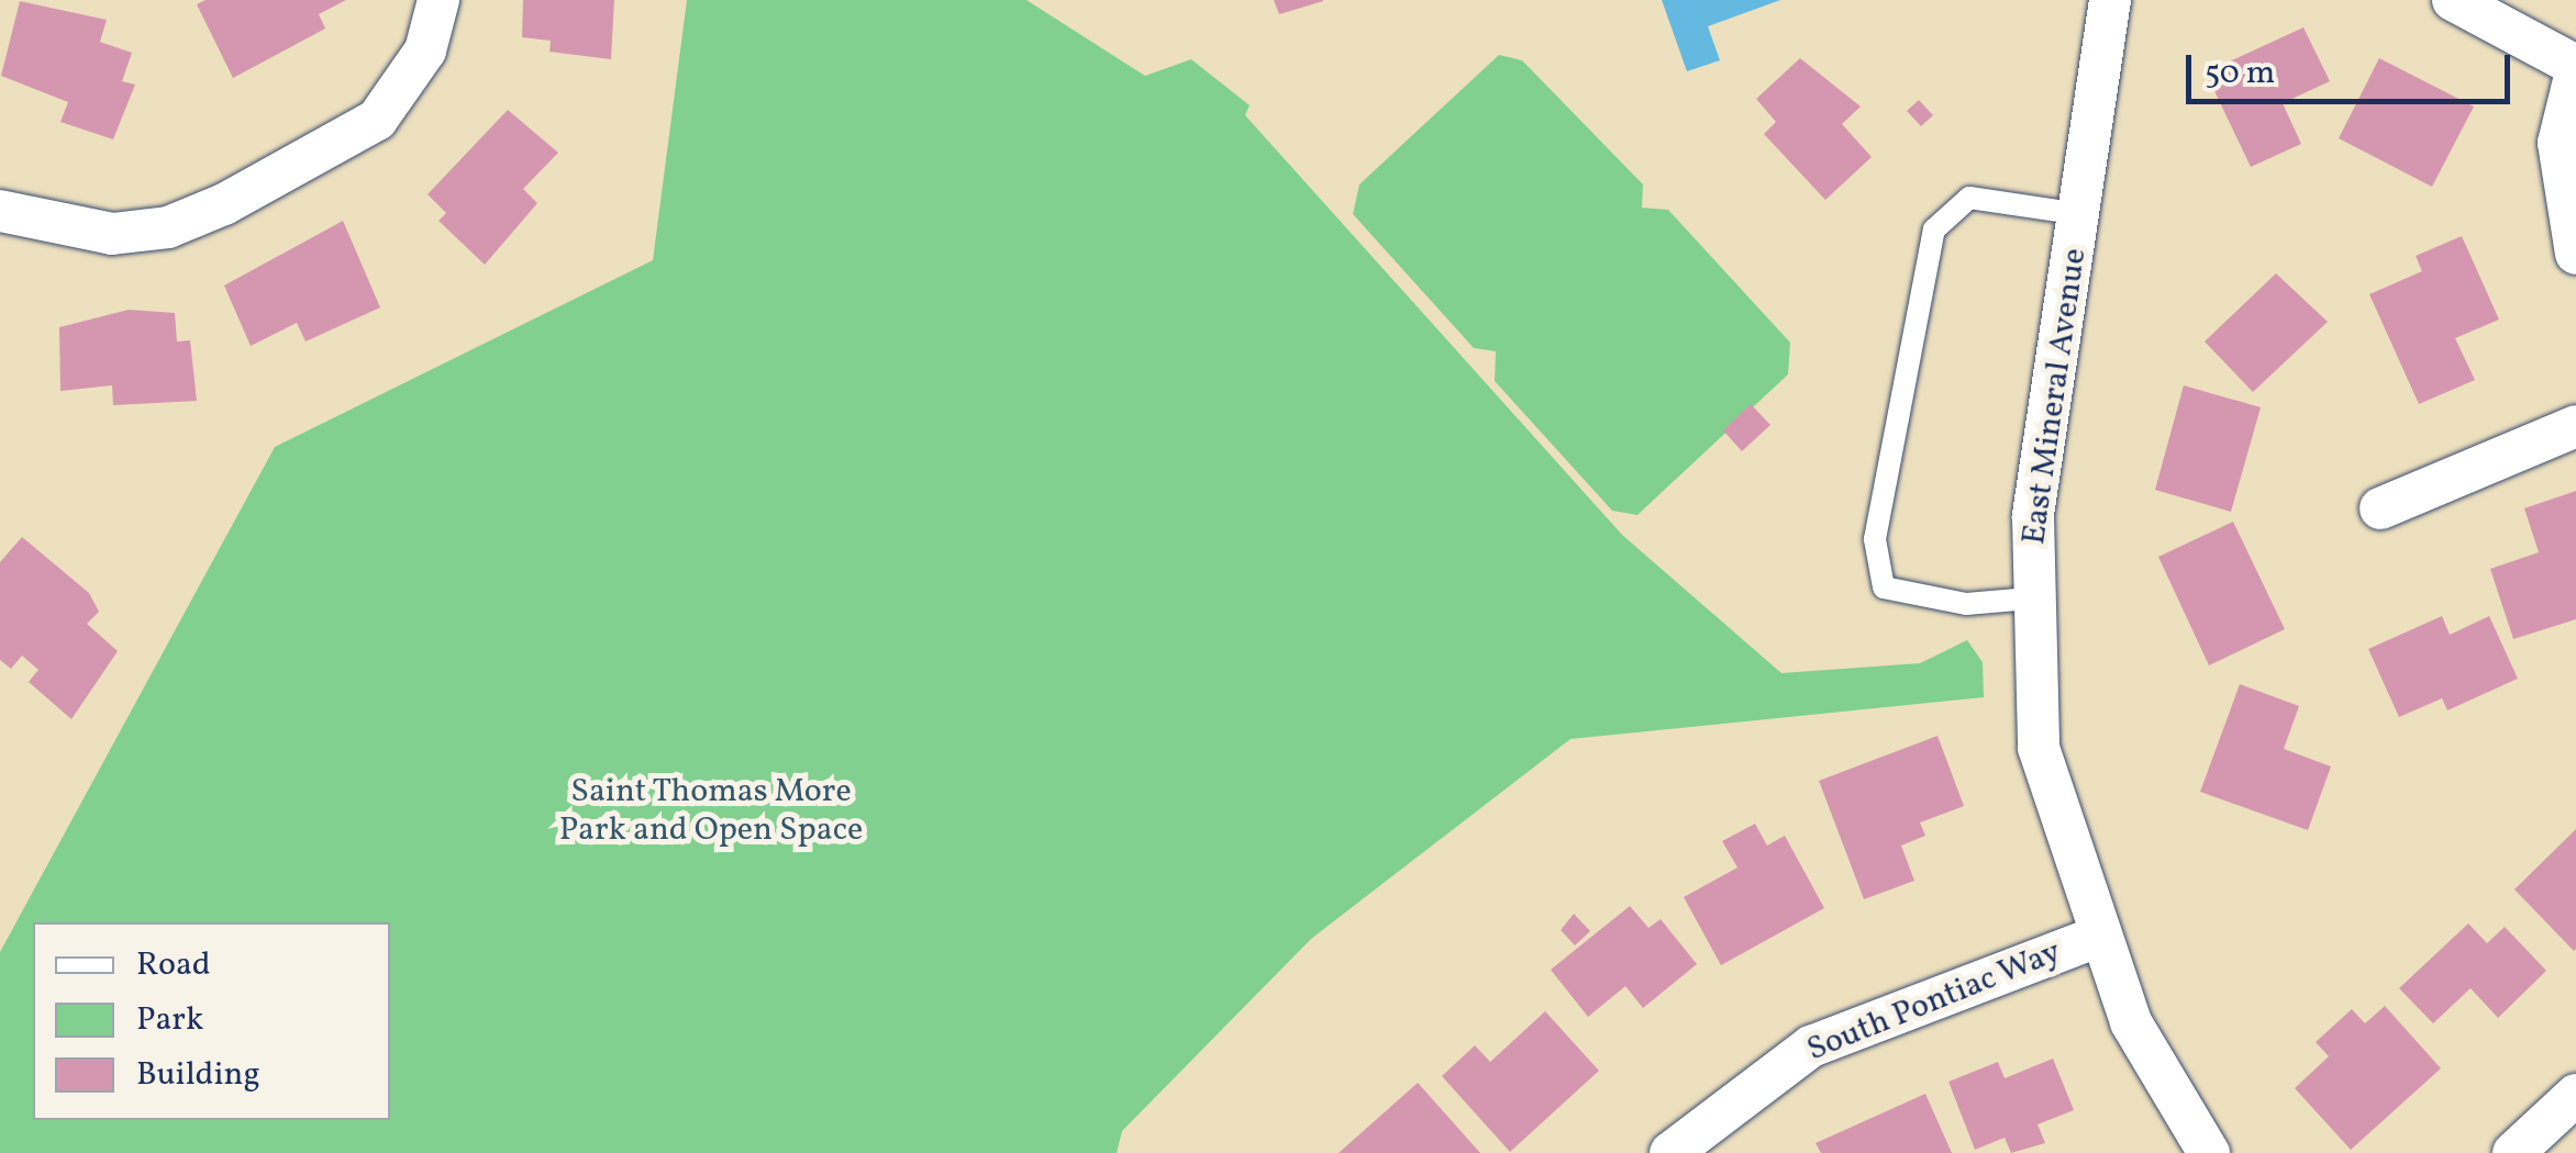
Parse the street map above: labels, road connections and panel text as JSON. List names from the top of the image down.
{
  "streets": {
    "street": ["East Mineral Avenue", "South Pontiac Way"]
  },
  "crossings": [
    ["East Mineral Avenue", "South Pontiac Way"]
  ],
  "parks": ["Saint Thomas More Park and Open Space"],
  "legend": ["Road", "Park", "Building"],
  "scale_bar": "50 m"
}
